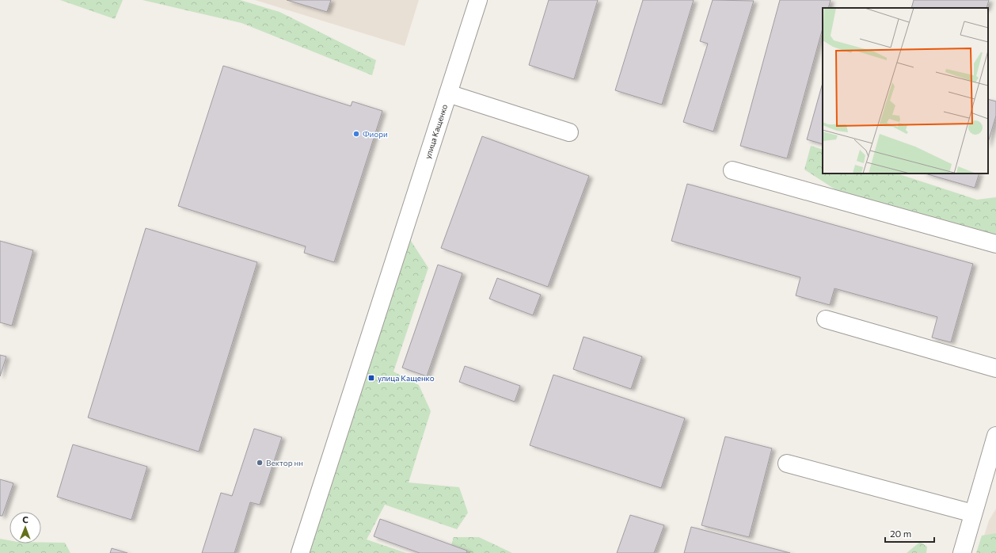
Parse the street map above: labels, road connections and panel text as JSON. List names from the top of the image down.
{
  "streets": {
    "street": ["улица Кащенко"]
  },
  "places": {
    "other": ["Фиори", "Вектор нн"],
    "transit": ["улица Кащенко"]
  },
  "scale_bar": "20 m",
  "north": "top"
}
